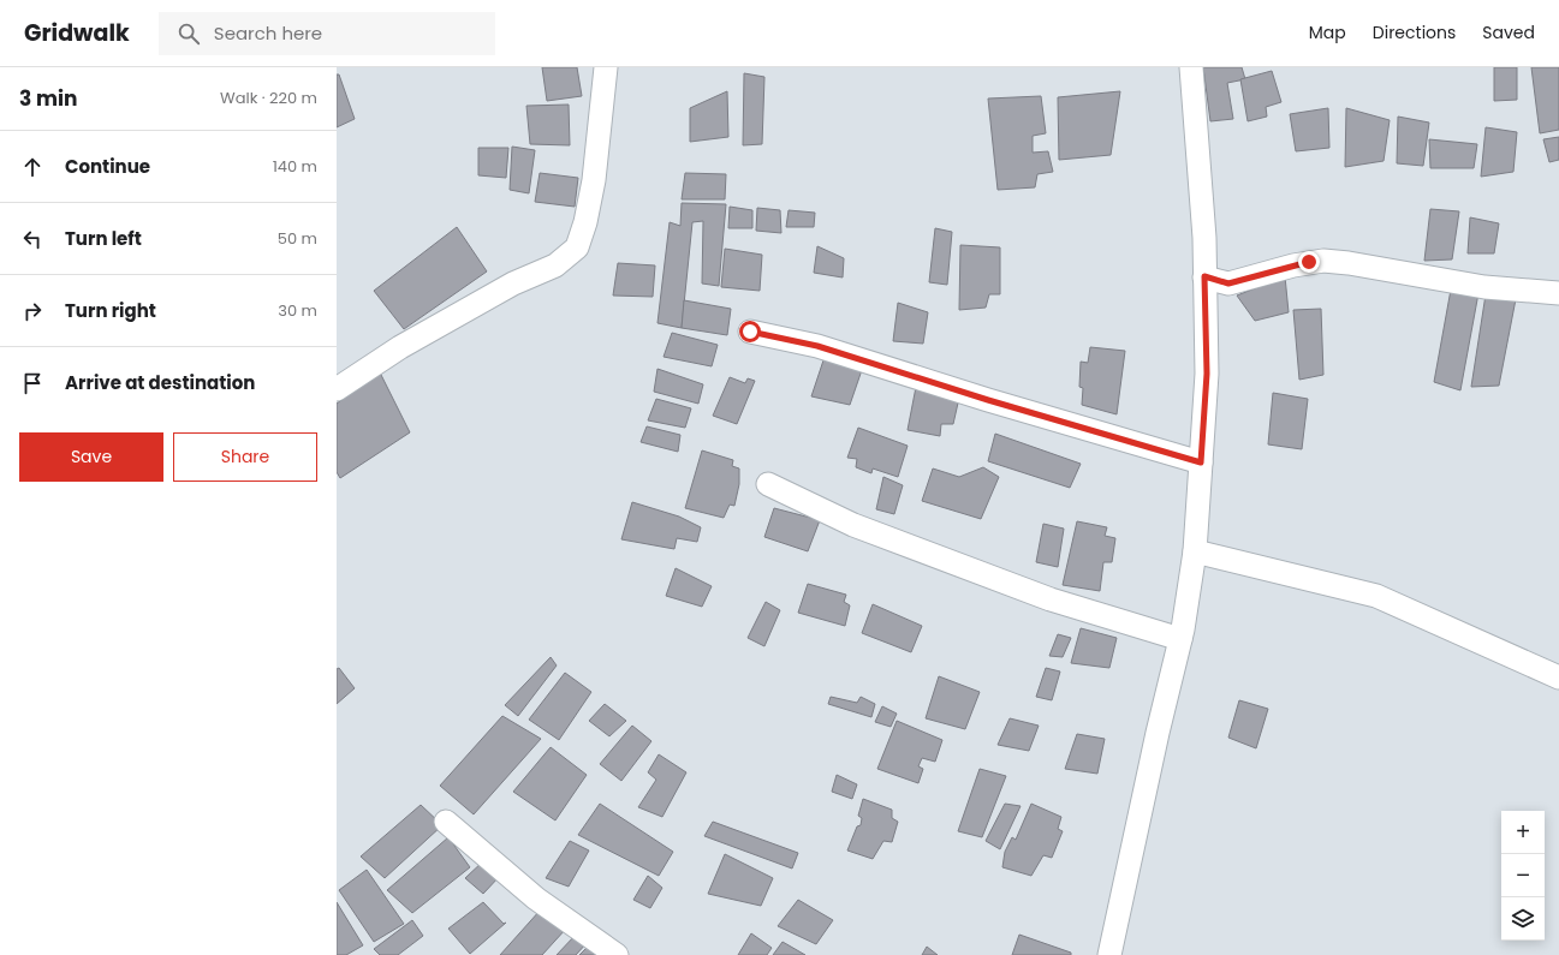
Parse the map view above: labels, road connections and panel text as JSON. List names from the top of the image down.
{
  "page": {
    "header": "Gridwalk",
    "search": "Search here",
    "nav": ["Map", "Directions", "Saved"],
    "heading": ["3 min", "Walk · 220 m"],
    "list": [
      ["Continue", "140 m"],
      ["Turn left", "50 m"],
      ["Turn right", "30 m"],
      "Arrive at destination"
    ],
    "buttons": ["Save", "Share"],
    "map_buttons": ["+", "−"]
  }
}
